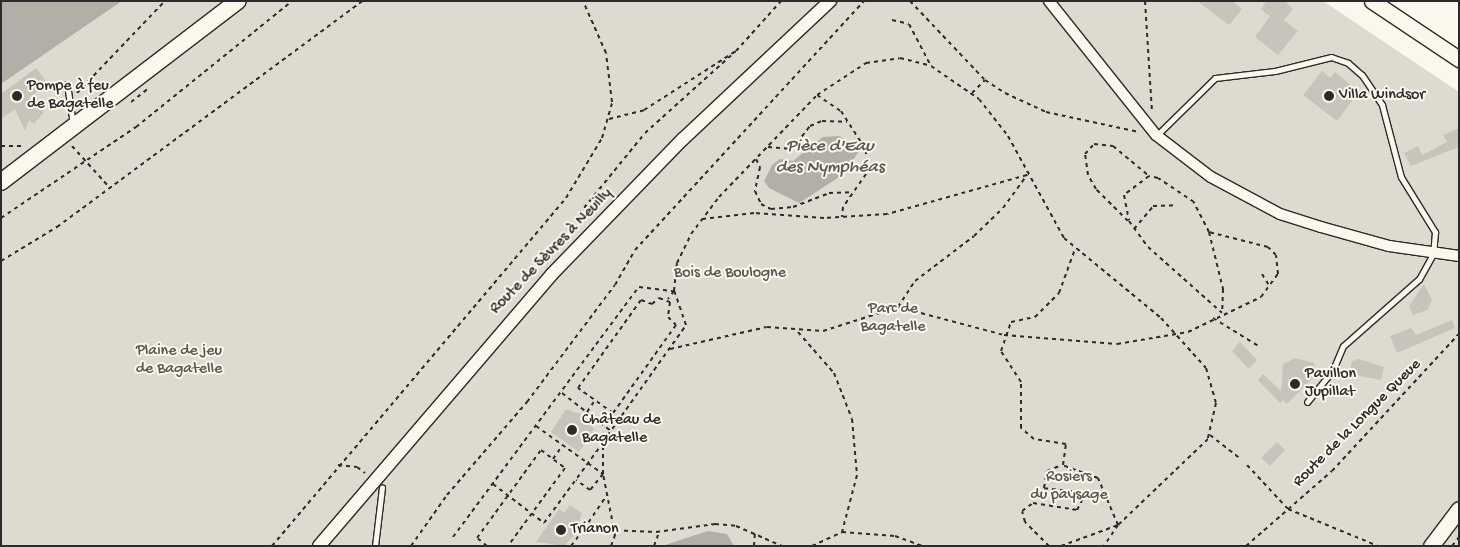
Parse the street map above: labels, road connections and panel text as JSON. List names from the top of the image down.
{
  "streets": {
    "street": ["Route de Sèvres à Neuilly"],
    "path": ["Route de la Longue Queue"]
  },
  "water": ["Pièce d'Eau des Nymphéas"],
  "parks": [
    "Bois de Boulogne",
    "Parc de Bagatelle",
    "Plaine de jeu de Bagatelle",
    "Rosiers du paysage"
  ],
  "places": [
    "Pompe à feu de Bagatelle",
    "Villa Windsor",
    "Pavillon Jupillat",
    "Château de Bagatelle",
    "Trianon"
  ]
}
